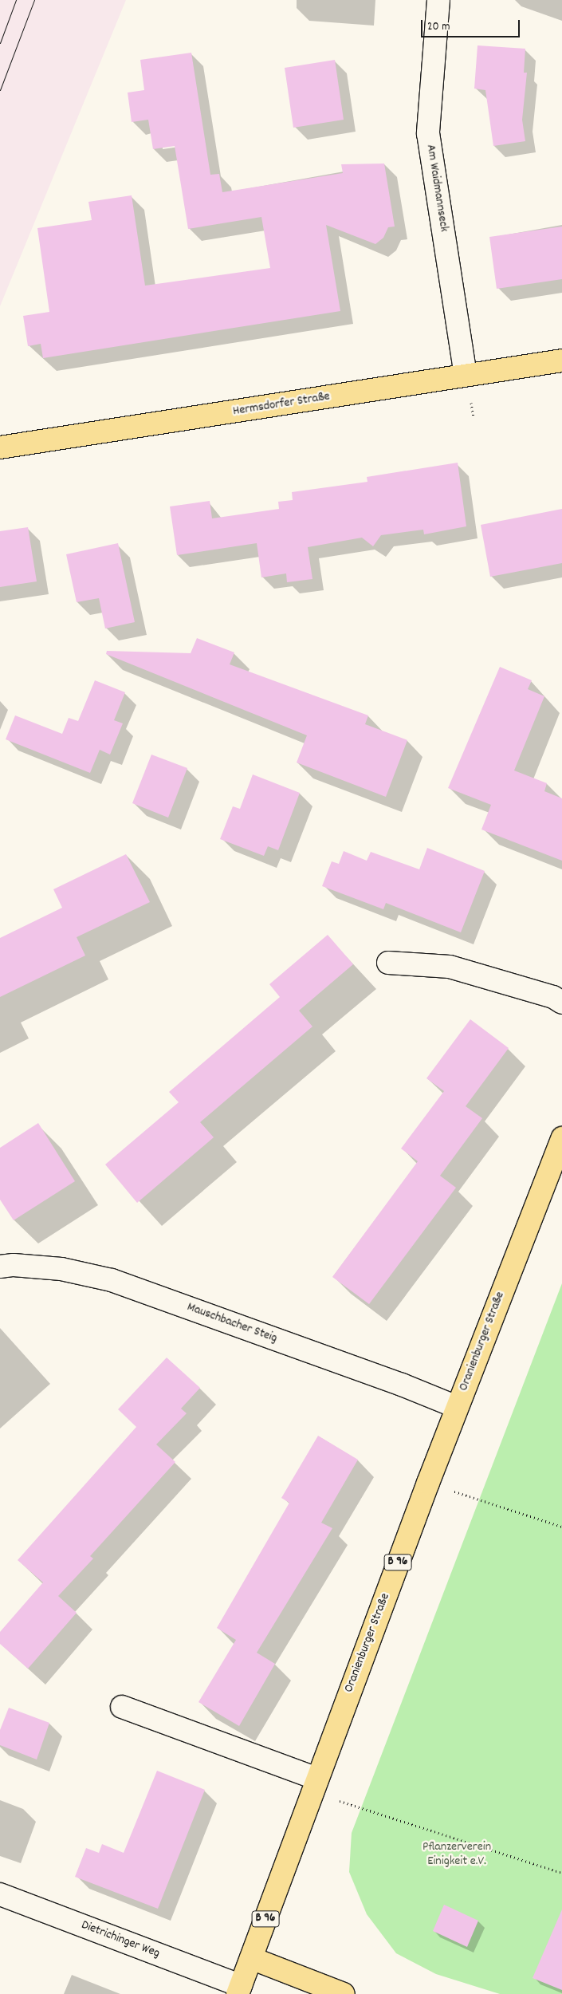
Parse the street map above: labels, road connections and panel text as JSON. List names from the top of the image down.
{
  "streets": {
    "main road": ["Hermsdorfer Straße", "Oranienburger Straße", "B 96"],
    "street": ["Am Waidmannseck", "Mauschbacher Steig", "Dietrichinger Weg"]
  },
  "crossings": [
    ["Am Waidmannseck", "Hermsdorfer Straße"],
    ["Mauschbacher Steig", "Oranienburger Straße"],
    ["Oranienburger Straße", "Dietrichinger Weg"]
  ],
  "parks": ["Pflanzerverein Einigkeit e.V."],
  "scale_bar": "20 m"
}
